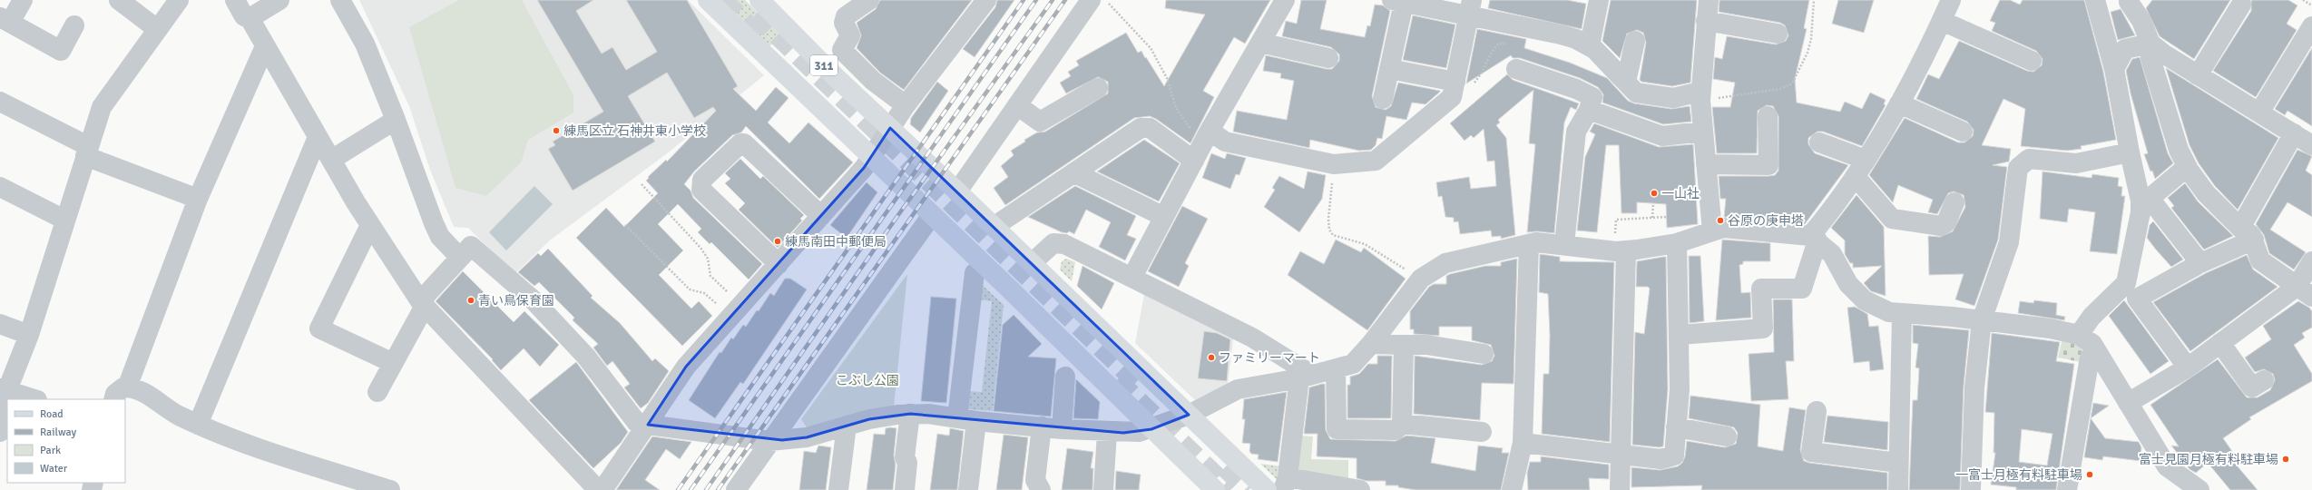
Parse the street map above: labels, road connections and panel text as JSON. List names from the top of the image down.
{
  "streets": {
    "main road": ["311"]
  },
  "parks": ["こぶし公園"],
  "places": [
    "練馬区立 石神井東小学校",
    "一山社",
    "谷原の庚申塔",
    "練馬南田中郵便局",
    "青い鳥保育園",
    "ファミリーマート",
    "富士見園月極有料駐車場",
    "一富士月極有料駐車場"
  ],
  "legend": [
    "Road",
    "Railway",
    "Park",
    "Water"
  ]
}
